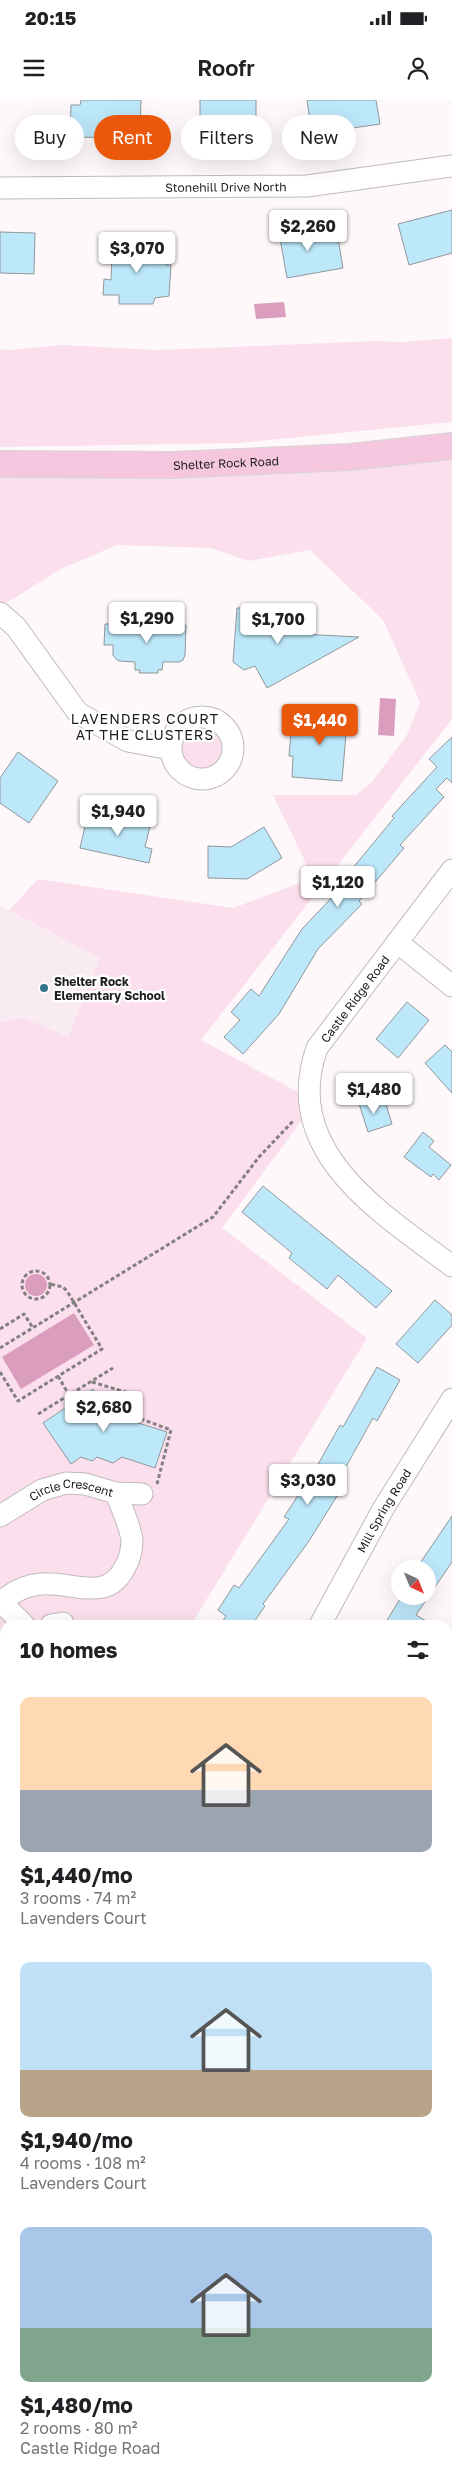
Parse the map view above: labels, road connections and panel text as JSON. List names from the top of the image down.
{
  "streets": {
    "main road": ["Shelter Rock Road"],
    "street": [
      "Stonehill Drive North",
      "Castle Ridge Road",
      "Circle Crescent",
      "Mill Spring Road"
    ]
  },
  "districts": ["LAVENDERS COURT AT THE CLUSTERS"],
  "places": ["Shelter Rock Elementary School"],
  "north": "bottom right",
  "page": {
    "status": "20:15",
    "header": "Roofr",
    "chip": [
      "Buy",
      "Rent",
      "Filters",
      "New"
    ],
    "price": [
      "$2,260",
      "$3,070",
      "$1,290",
      "$1,700",
      "$1,440",
      "$1,940",
      "$1,120",
      "$1,480",
      "$2,680",
      "$3,030"
    ],
    "heading": "10 homes",
    "list": [
      {
        "name": "$1,440/mo",
        "note": "3 rooms · 74 m² · Lavenders Court"
      },
      {
        "name": "$1,940/mo",
        "note": "4 rooms · 108 m² · Lavenders Court"
      },
      {
        "name": "$1,480/mo",
        "note": "2 rooms · 80 m² · Castle Ridge Road"
      }
    ]
  }
}
